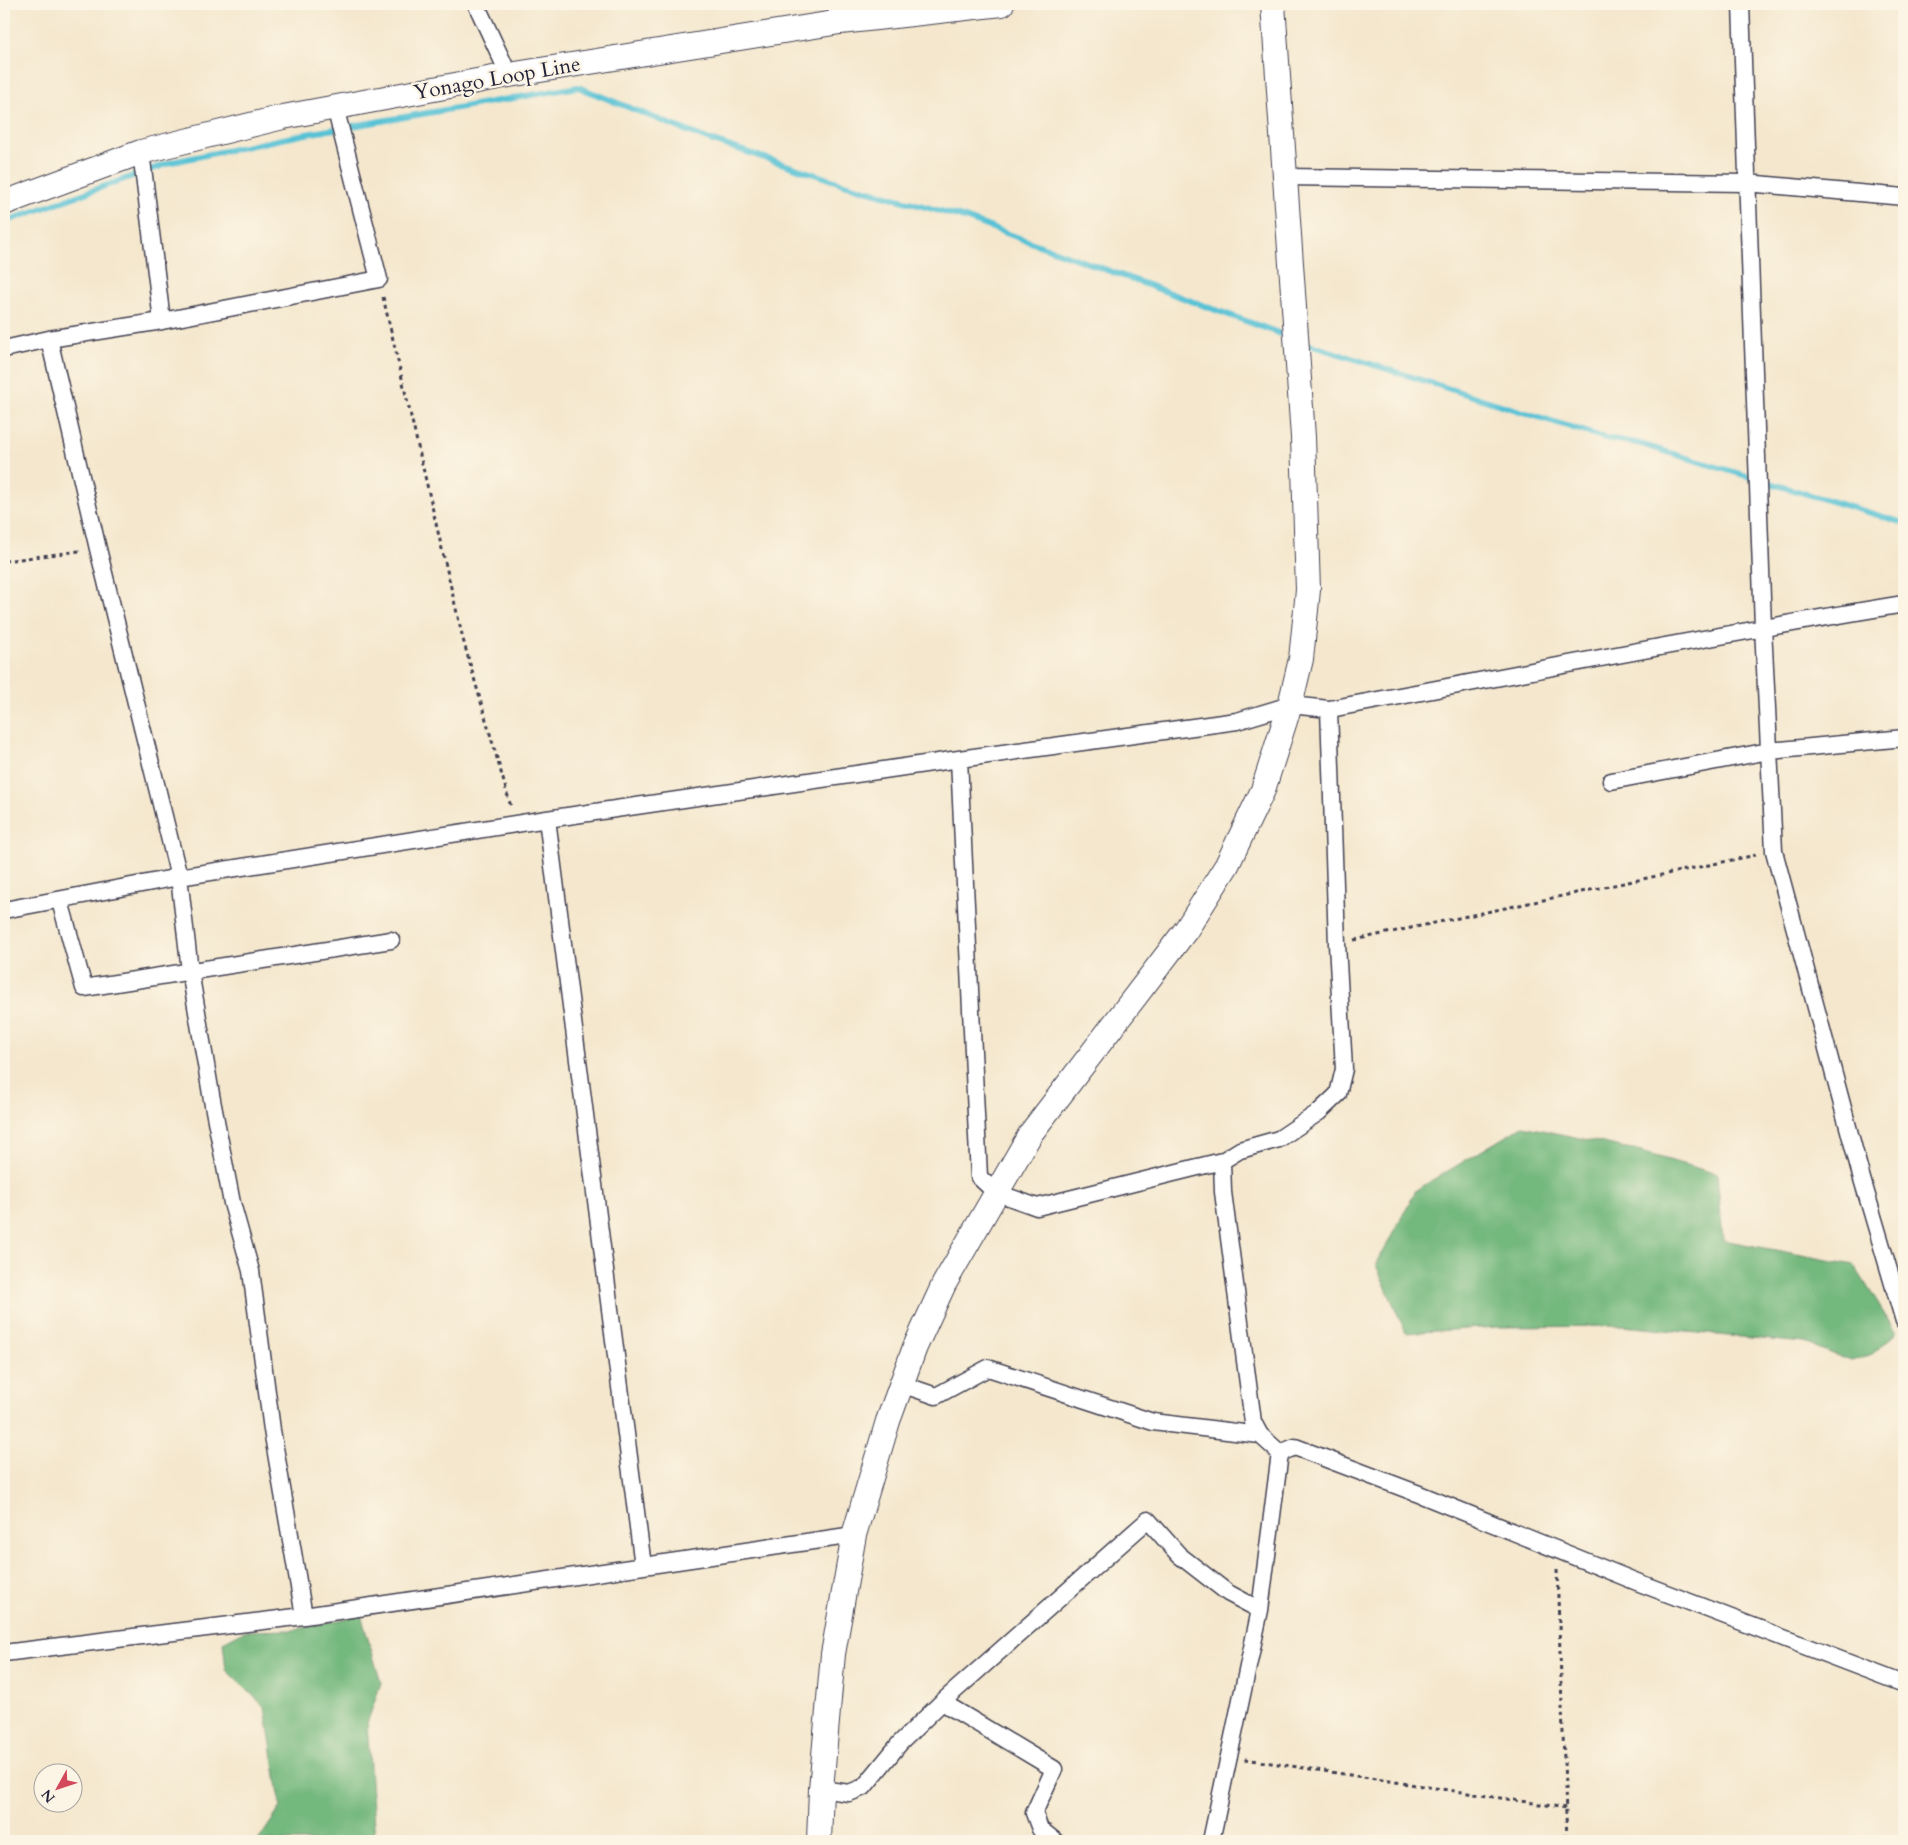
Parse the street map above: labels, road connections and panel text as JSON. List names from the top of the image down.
{
  "streets": {
    "street": ["Yonago Loop Line"]
  },
  "north": "bottom left"
}
